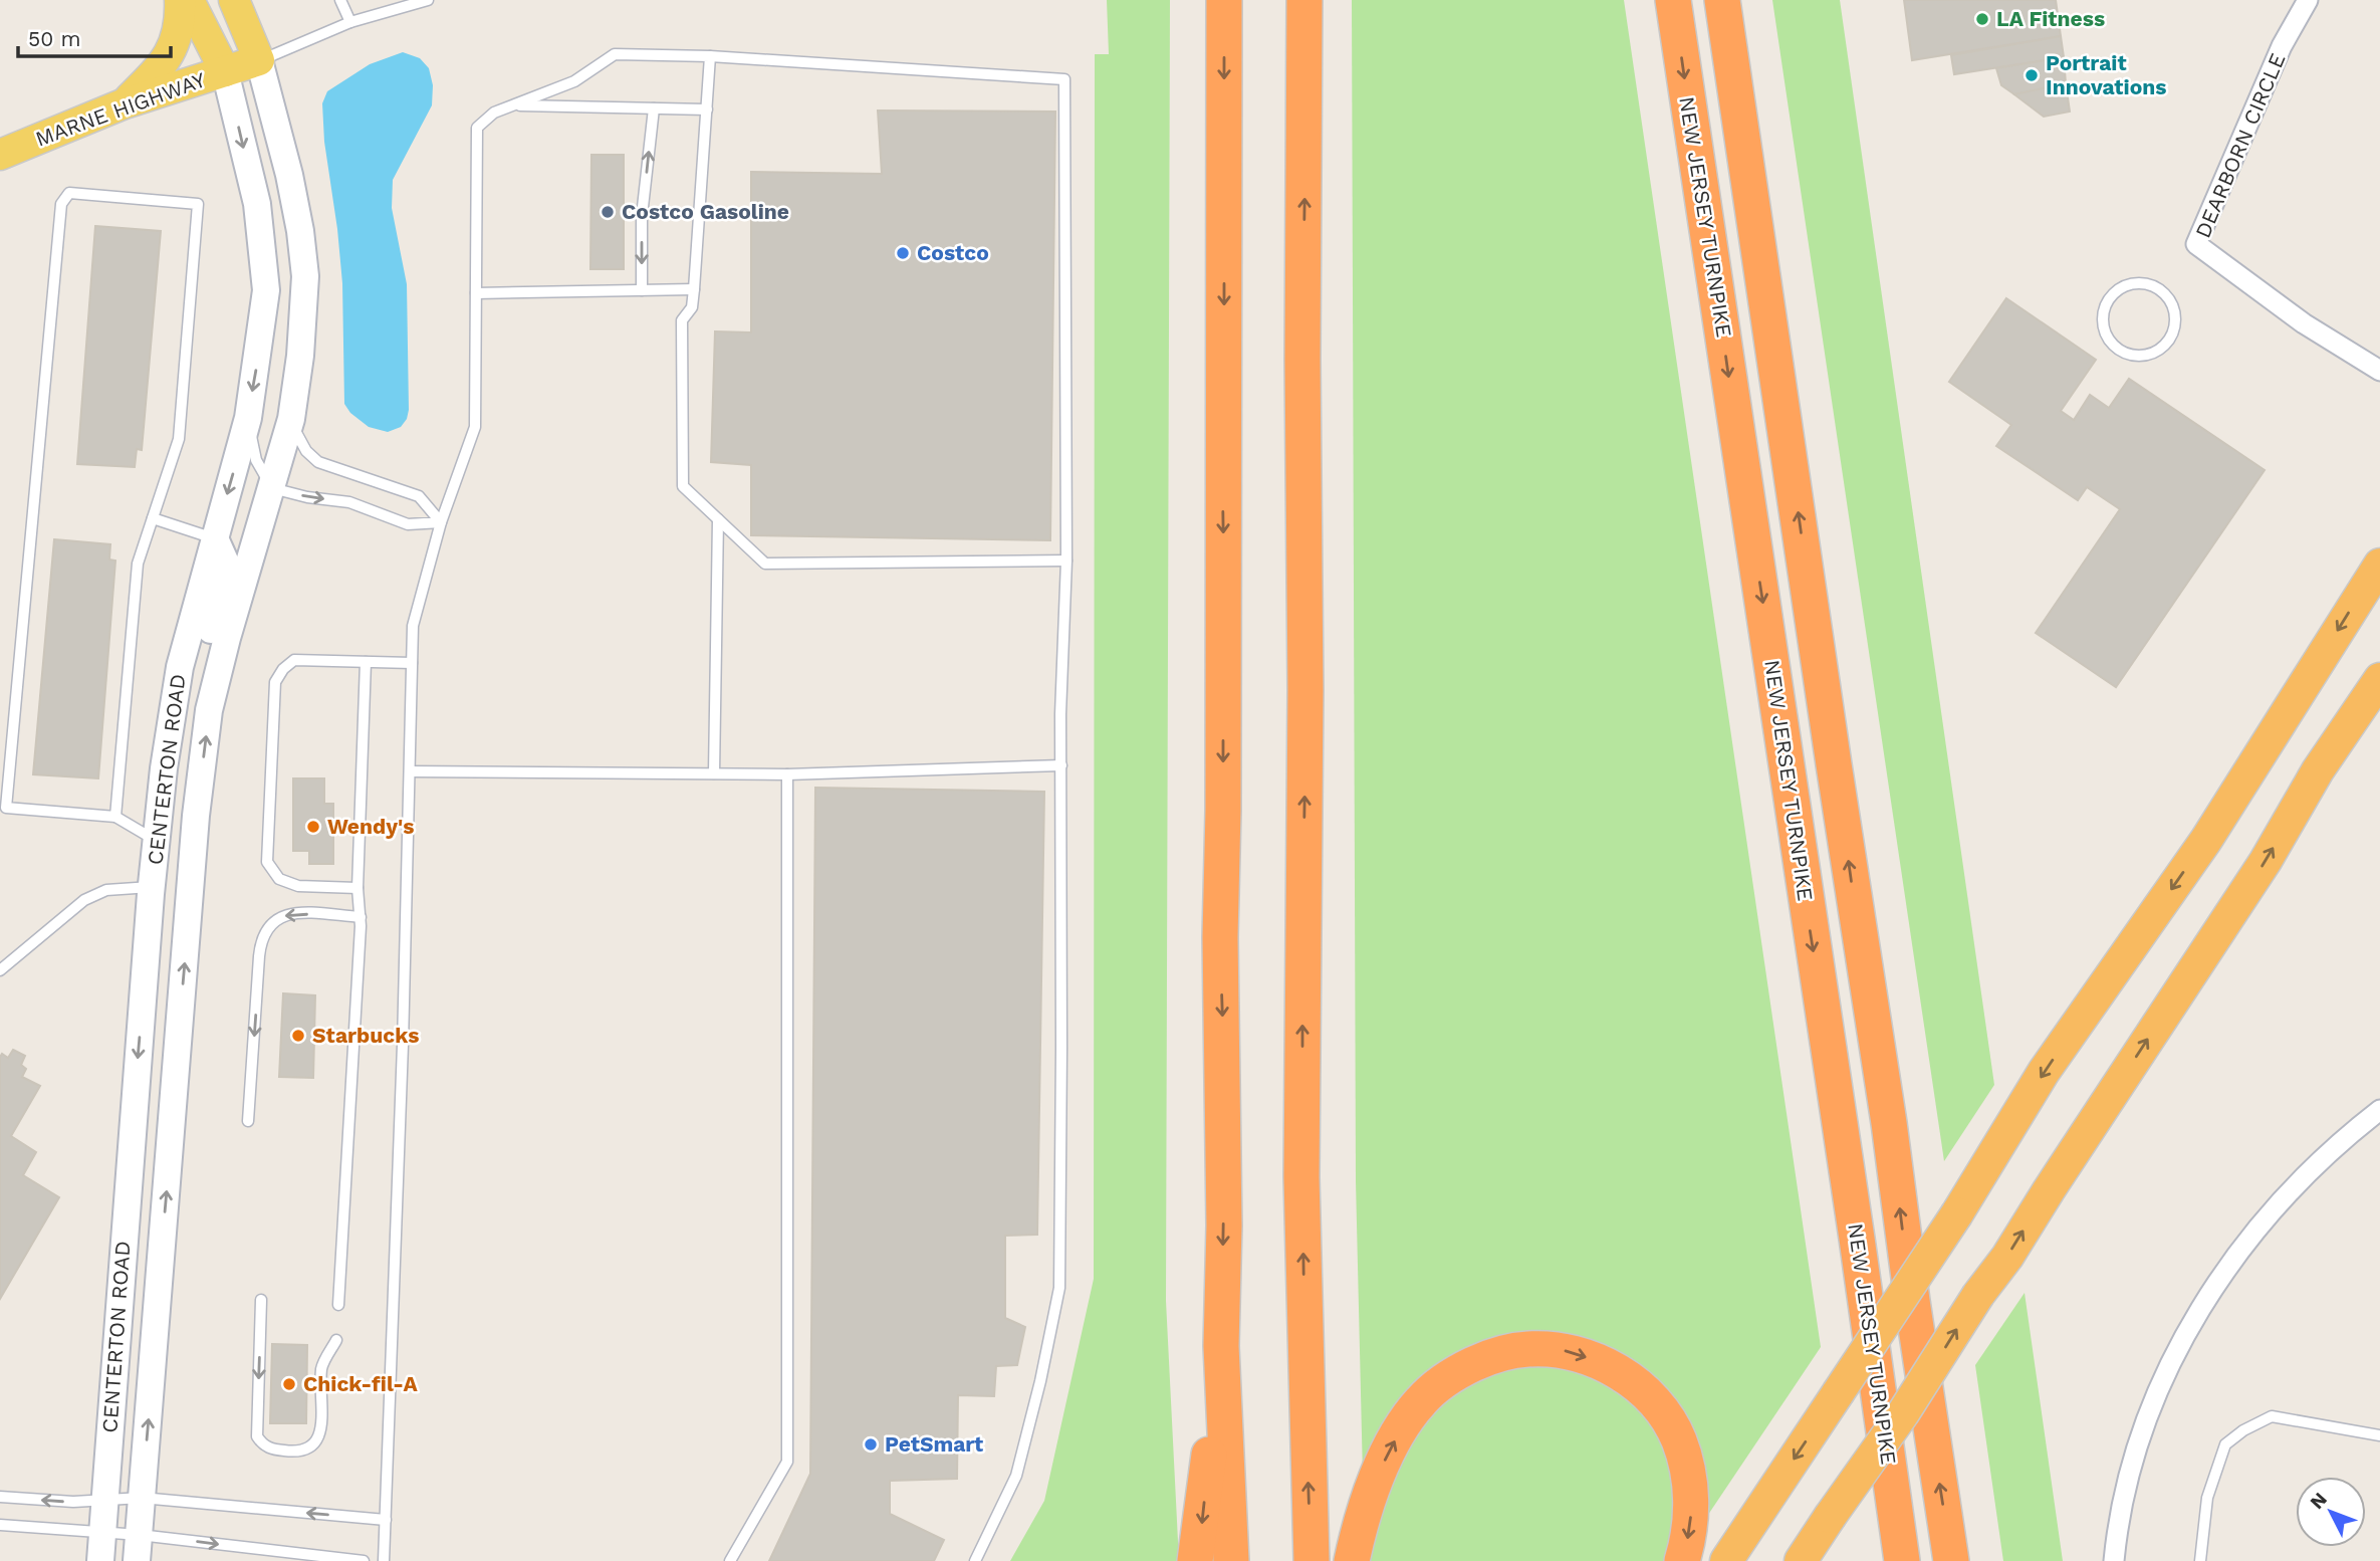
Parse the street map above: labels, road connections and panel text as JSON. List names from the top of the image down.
{
  "streets": {
    "highway": ["NEW JERSEY TURNPIKE"],
    "main road": ["MARNE HIGHWAY", "CENTERTON ROAD"],
    "street": ["DEARBORN CIRCLE"]
  },
  "crossings": [
    ["MARNE HIGHWAY", "CENTERTON ROAD"]
  ],
  "places": [
    "LA Fitness",
    "Portrait Innovations",
    "Costco Gasoline",
    "Costco",
    "Wendy's",
    "Starbucks",
    "Chick-fil-A",
    "PetSmart"
  ],
  "scale_bar": "50 m",
  "north": "top left"
}
